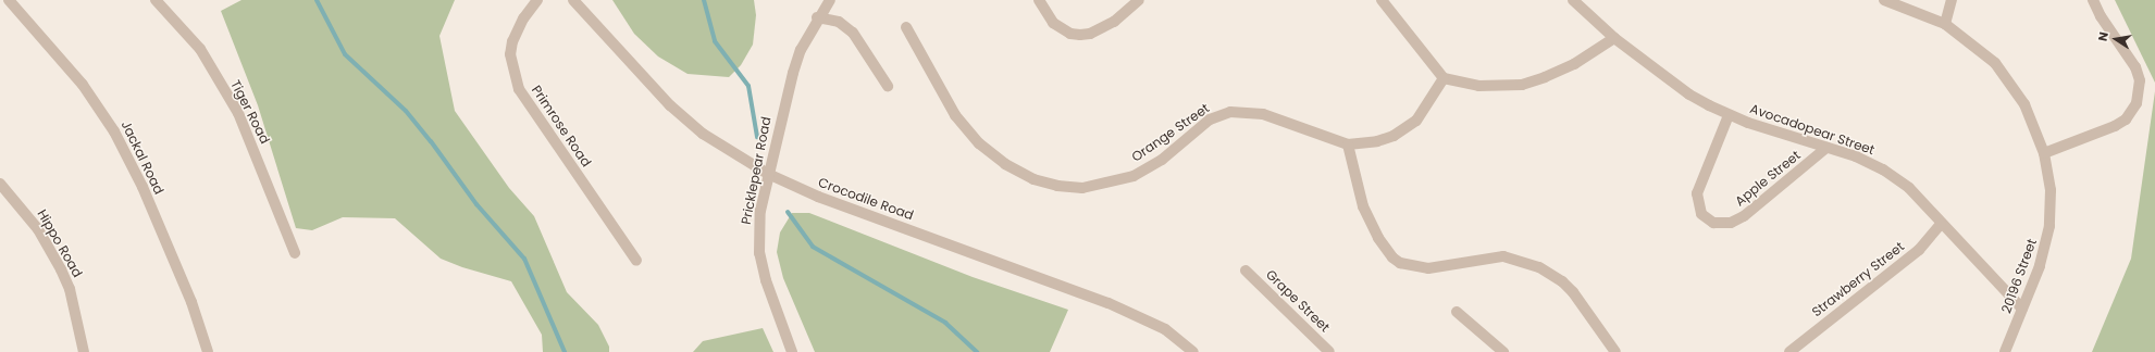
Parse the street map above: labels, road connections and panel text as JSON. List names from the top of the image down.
{
  "streets": {
    "street": [
      "Tiger Road",
      "Primrose Road",
      "Avocadopear Street",
      "Orange Street",
      "Jackal Road",
      "Pricklepear Road",
      "Apple Street",
      "Crocodile Road",
      "Hippo Road",
      "20196 Street",
      "Strawberry Street",
      "Grape Street"
    ]
  },
  "crossings": [
    ["Avocadopear Street", "Apple Street"],
    ["Avocadopear Street", "20196 Street"],
    ["Avocadopear Street", "Strawberry Street"],
    ["Pricklepear Road", "Crocodile Road"]
  ],
  "north": "left"
}
